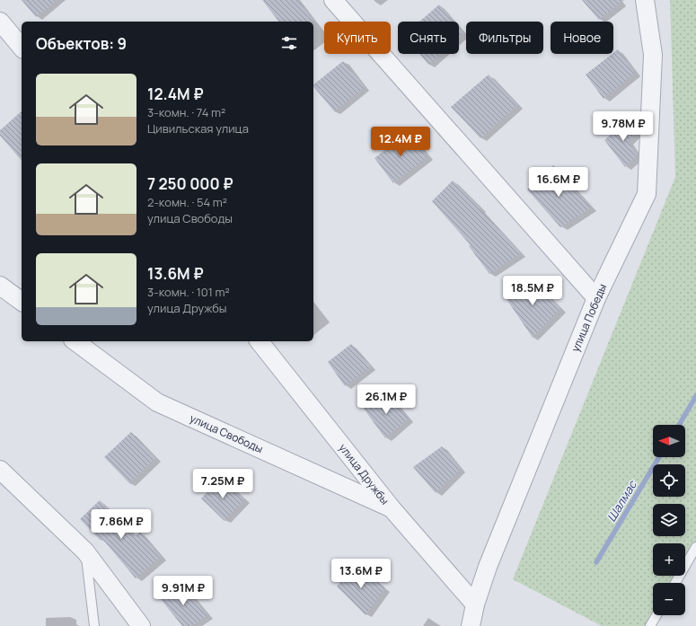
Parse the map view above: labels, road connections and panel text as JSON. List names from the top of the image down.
{
  "streets": {
    "street": ["улица Победы", "улица Свободы", "улица Дружбы"]
  },
  "crossings": [
    ["улица Победы", "улица Дружбы"],
    ["улица Свободы", "улица Дружбы"]
  ],
  "water": ["Шалмас"],
  "north": "left",
  "page": {
    "chip": [
      "Купить",
      "Снять",
      "Фильтры",
      "Новое"
    ],
    "heading": "Объектов: 9",
    "list": [
      {
        "name": "12.4M ₽",
        "note": "3-комн. · 74 m² · Цивильская улица"
      },
      {
        "name": "7 250 000 ₽",
        "note": "2-комн. · 54 m² · улица Свободы"
      },
      {
        "name": "13.6M ₽",
        "note": "3-комн. · 101 m² · улица Дружбы"
      }
    ],
    "price": [
      "9.78M ₽",
      "12.4M ₽",
      "16.6M ₽",
      "18.5M ₽",
      "26.1M ₽",
      "7.25M ₽",
      "7.86M ₽",
      "13.6M ₽",
      "9.91M ₽"
    ],
    "map_buttons": ["+", "−"]
  }
}
